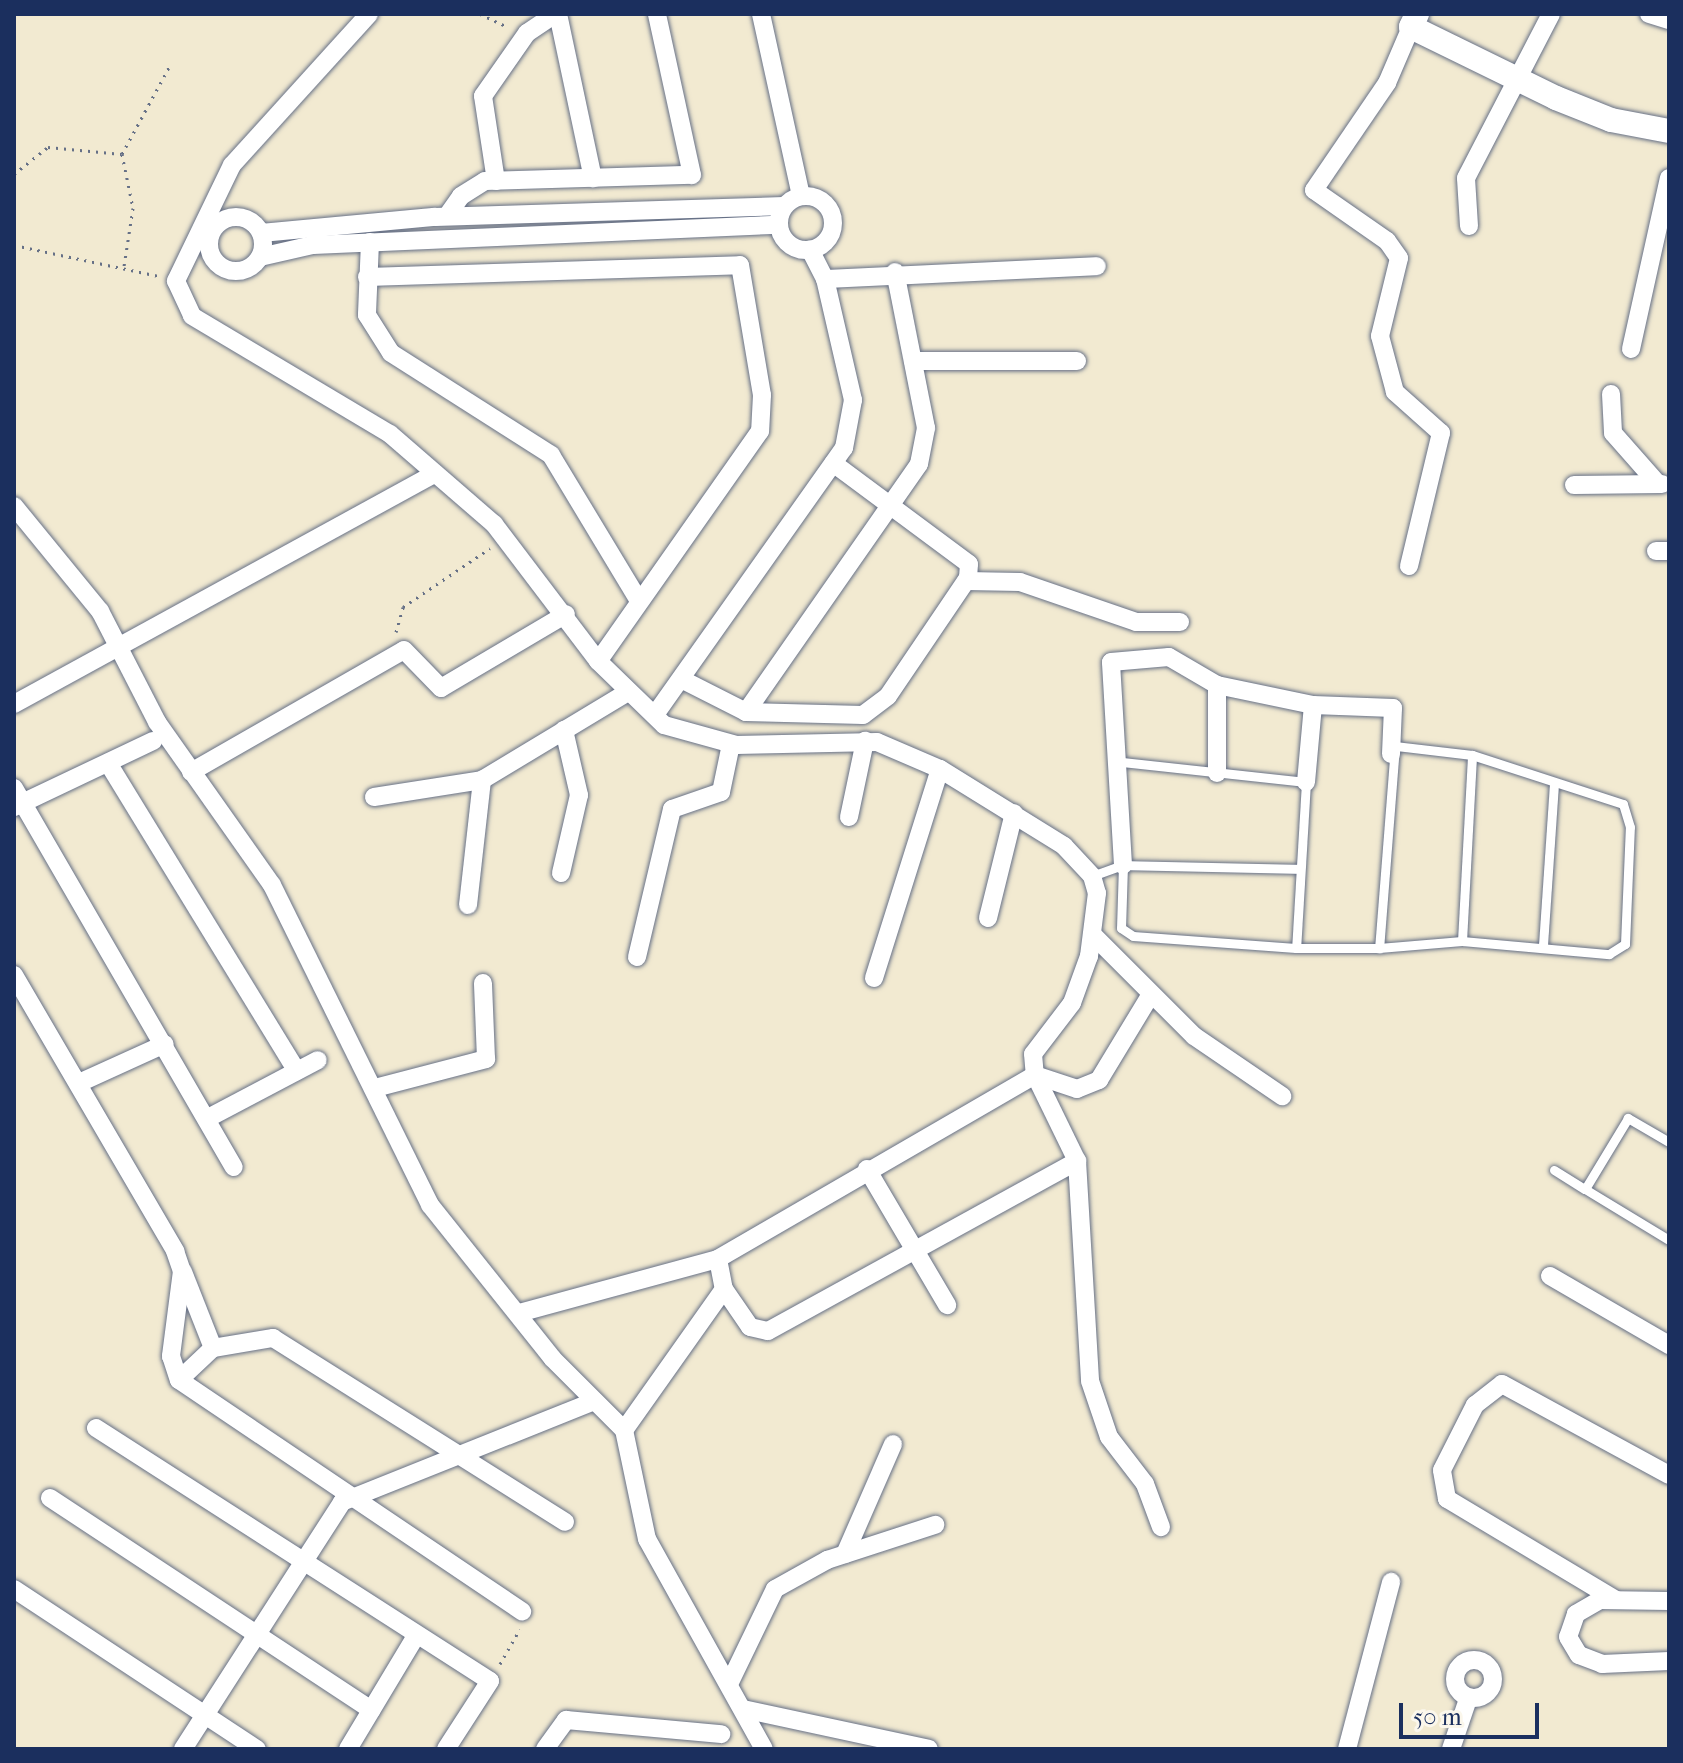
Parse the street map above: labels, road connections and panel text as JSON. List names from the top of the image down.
{
  "scale_bar": "50 m"
}
